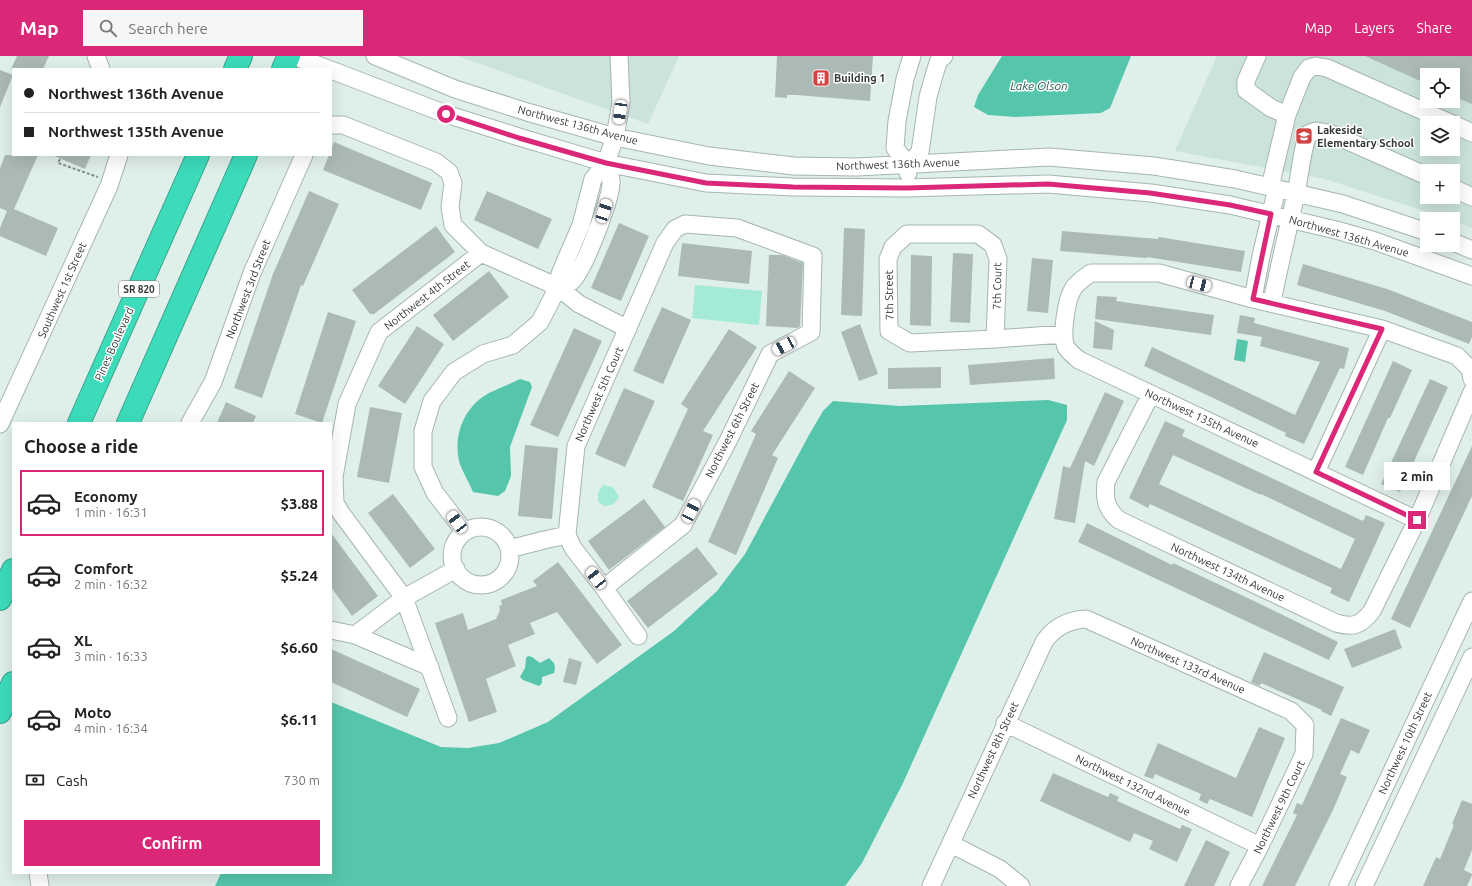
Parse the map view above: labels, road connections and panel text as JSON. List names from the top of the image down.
{
  "streets": {
    "highway": ["SR 820", "Pines Boulevard"],
    "street": [
      "Northwest 136th Avenue",
      "7th Court",
      "Northwest 3rd Street",
      "Southwest 1st Street",
      "Northwest 4th Street",
      "7th Street",
      "Northwest 5th Court",
      "Northwest 135th Avenue",
      "Northwest 6th Street",
      "Northwest 134th Avenue",
      "Northwest 133rd Avenue",
      "Northwest 10th Street",
      "Northwest 8th Street",
      "Northwest 132nd Avenue",
      "Northwest 9th Court"
    ]
  },
  "crossings": [
    ["7th Court", "7th Street"],
    ["Northwest 5th Court", "Northwest 6th Street"],
    ["Northwest 135th Avenue", "Northwest 134th Avenue"],
    ["Northwest 133rd Avenue", "Northwest 8th Street"],
    ["Northwest 133rd Avenue", "Northwest 9th Court"],
    ["Northwest 8th Street", "Northwest 132nd Avenue"],
    ["Northwest 132nd Avenue", "Northwest 9th Court"]
  ],
  "water": ["Lake Olson"],
  "places": {
    "building": ["Building 1"],
    "school or university": ["Lakeside Elementary School"]
  },
  "page": {
    "header": "Map",
    "search": "Search here",
    "nav": ["Map", "Layers", "Share"],
    "map_buttons": ["+", "−"],
    "banner": ["Northwest 136th Avenue", "Northwest 135th Avenue"],
    "heading": "Choose a ride",
    "bubble": "2 min",
    "list": [
      {
        "name": "Economy",
        "note": "1 min · 16:31",
        "value": "$3.88"
      },
      {
        "name": "Comfort",
        "note": "2 min · 16:32",
        "value": "$5.24"
      },
      {
        "name": "XL",
        "note": "3 min · 16:33",
        "value": "$6.60"
      },
      {
        "name": "Moto",
        "note": "4 min · 16:34",
        "value": "$6.11"
      }
    ],
    "pay": ["Cash", "730 m"],
    "buttons": "Confirm"
  }
}
